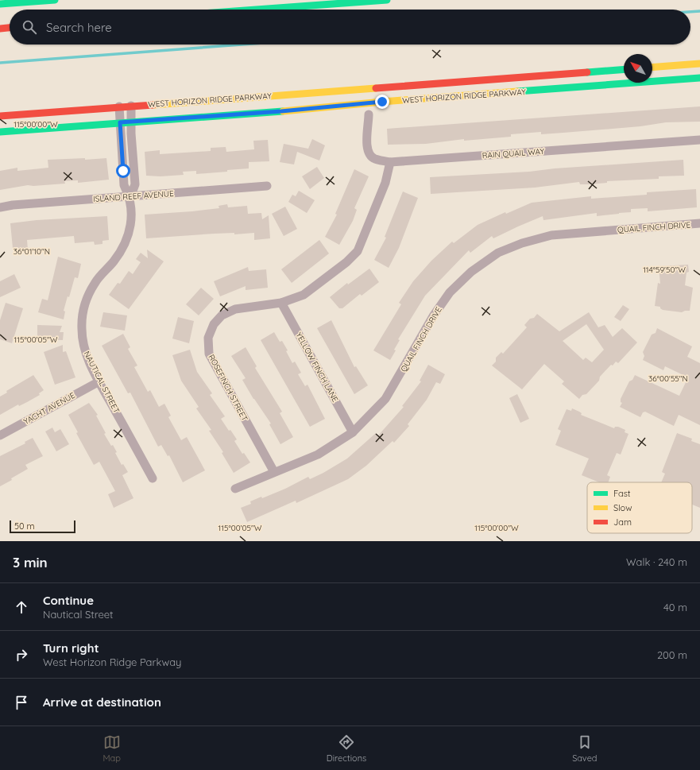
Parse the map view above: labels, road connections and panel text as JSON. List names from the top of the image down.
{
  "streets": {
    "main road": ["WEST HORIZON RIDGE PARKWAY"],
    "street": [
      "RAIN QUAIL WAY",
      "ISLAND REEF AVENUE",
      "QUAIL FINCH DRIVE",
      "YELLOW FINCH LANE",
      "NAUTICAL STREET",
      "ROSEFINCH STREET",
      "YACHT AVENUE"
    ]
  },
  "crossings": [
    ["WEST HORIZON RIDGE PARKWAY", "NAUTICAL STREET"],
    ["RAIN QUAIL WAY", "ROSEFINCH STREET"],
    ["ISLAND REEF AVENUE", "NAUTICAL STREET"],
    ["QUAIL FINCH DRIVE", "YELLOW FINCH LANE"],
    ["QUAIL FINCH DRIVE", "ROSEFINCH STREET"],
    ["YELLOW FINCH LANE", "ROSEFINCH STREET"],
    ["NAUTICAL STREET", "YACHT AVENUE"]
  ],
  "legend": ["Fast", "Slow", "Jam"],
  "scale_bar": "50 m",
  "north": "top left",
  "page": {
    "search": "Search here",
    "scale": "50 m",
    "heading": ["3 min", "Walk · 240 m"],
    "list": [
      ["Continue", "Nautical Street", "40 m"],
      ["Turn right", "West Horizon Ridge Parkway", "200 m"],
      "Arrive at destination"
    ],
    "nav": ["Map", "Directions", "Saved"]
  },
  "coordinates": [
    "115°00'00\"W",
    "36°01'10\"N",
    "114°59'50\"W",
    "115°00'05\"W",
    "36°00'55\"N"
  ]
}
